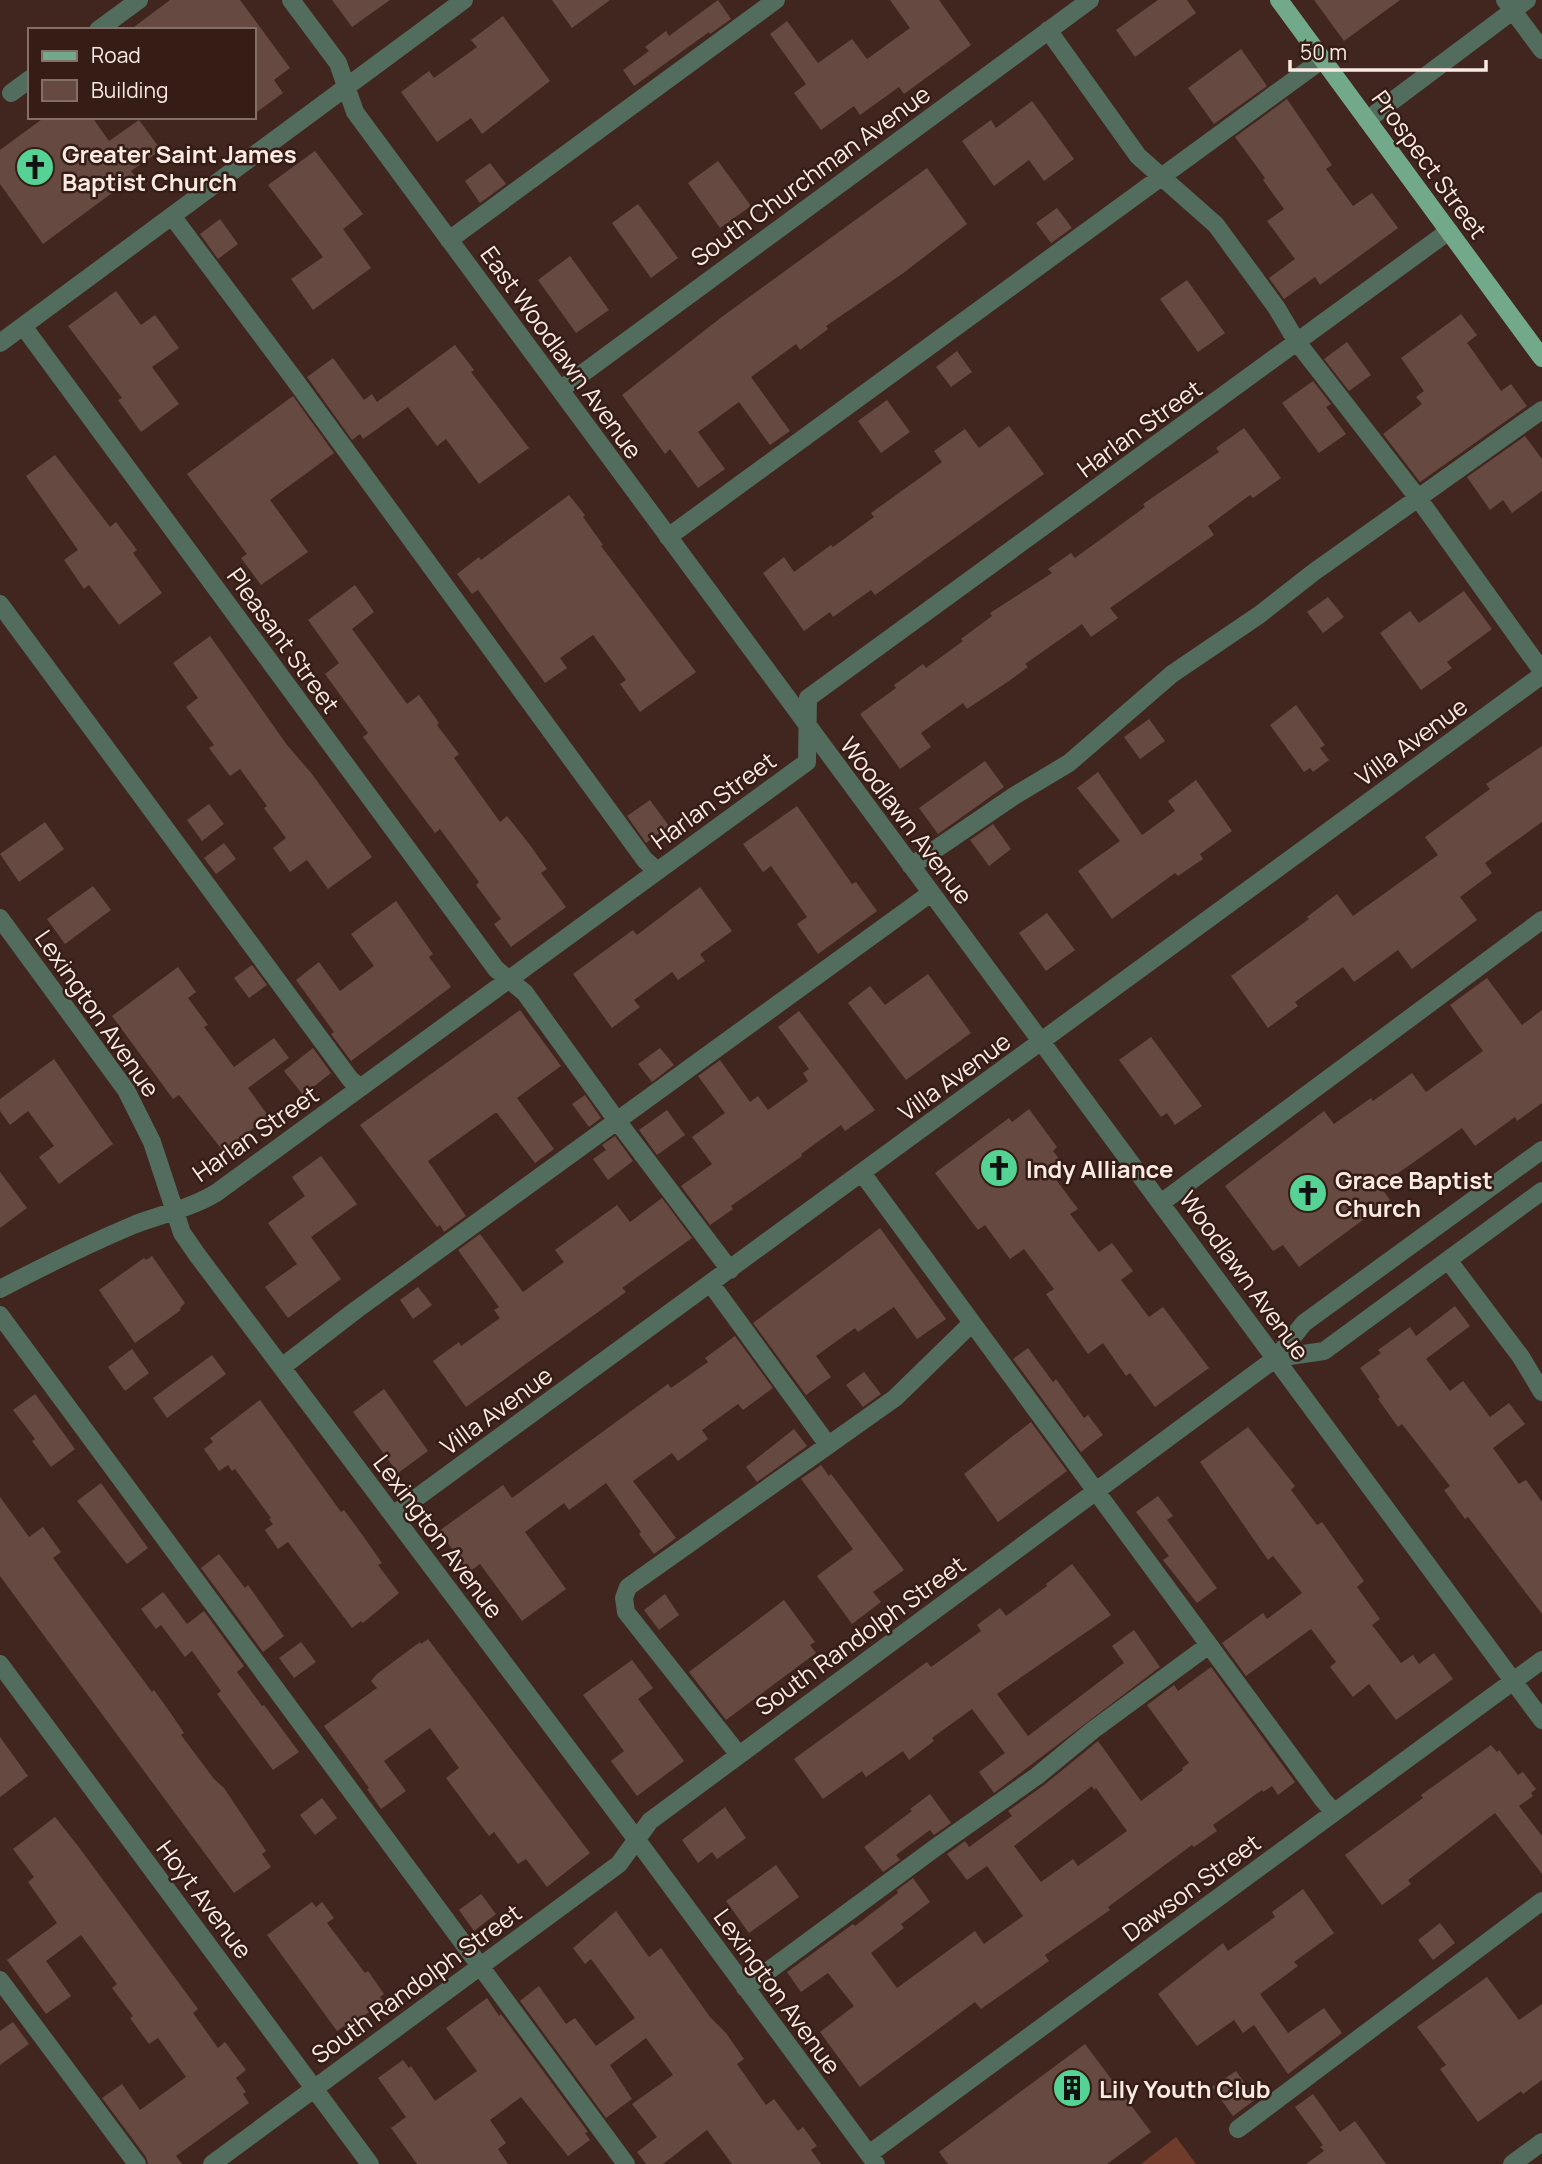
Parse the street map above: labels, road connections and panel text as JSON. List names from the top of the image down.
{
  "streets": {
    "main road": ["Prospect Street"],
    "street": [
      "South Churchman Avenue",
      "East Woodlawn Avenue",
      "Harlan Street",
      "Pleasant Street",
      "Villa Avenue",
      "Woodlawn Avenue",
      "Lexington Avenue",
      "South Randolph Street",
      "Dawson Street",
      "Hoyt Avenue"
    ]
  },
  "crossings": [
    ["Prospect Street", "Harlan Street"],
    ["South Churchman Avenue", "East Woodlawn Avenue"],
    ["East Woodlawn Avenue", "Harlan Street"],
    ["East Woodlawn Avenue", "Woodlawn Avenue"],
    ["Harlan Street", "Pleasant Street"],
    ["Harlan Street", "Woodlawn Avenue"],
    ["Harlan Street", "Lexington Avenue"],
    ["Pleasant Street", "Villa Avenue"],
    ["Villa Avenue", "Woodlawn Avenue"],
    ["Villa Avenue", "Lexington Avenue"],
    ["Woodlawn Avenue", "South Randolph Street"],
    ["Woodlawn Avenue", "Dawson Street"],
    ["Lexington Avenue", "South Randolph Street"],
    ["Lexington Avenue", "Dawson Street"],
    ["South Randolph Street", "Hoyt Avenue"]
  ],
  "places": {
    "church": ["Greater Saint James Baptist Church", "Indy Alliance", "Grace Baptist Church"],
    "building": ["Lily Youth Club"]
  },
  "legend": ["Road", "Building"],
  "scale_bar": "50 m"
}
